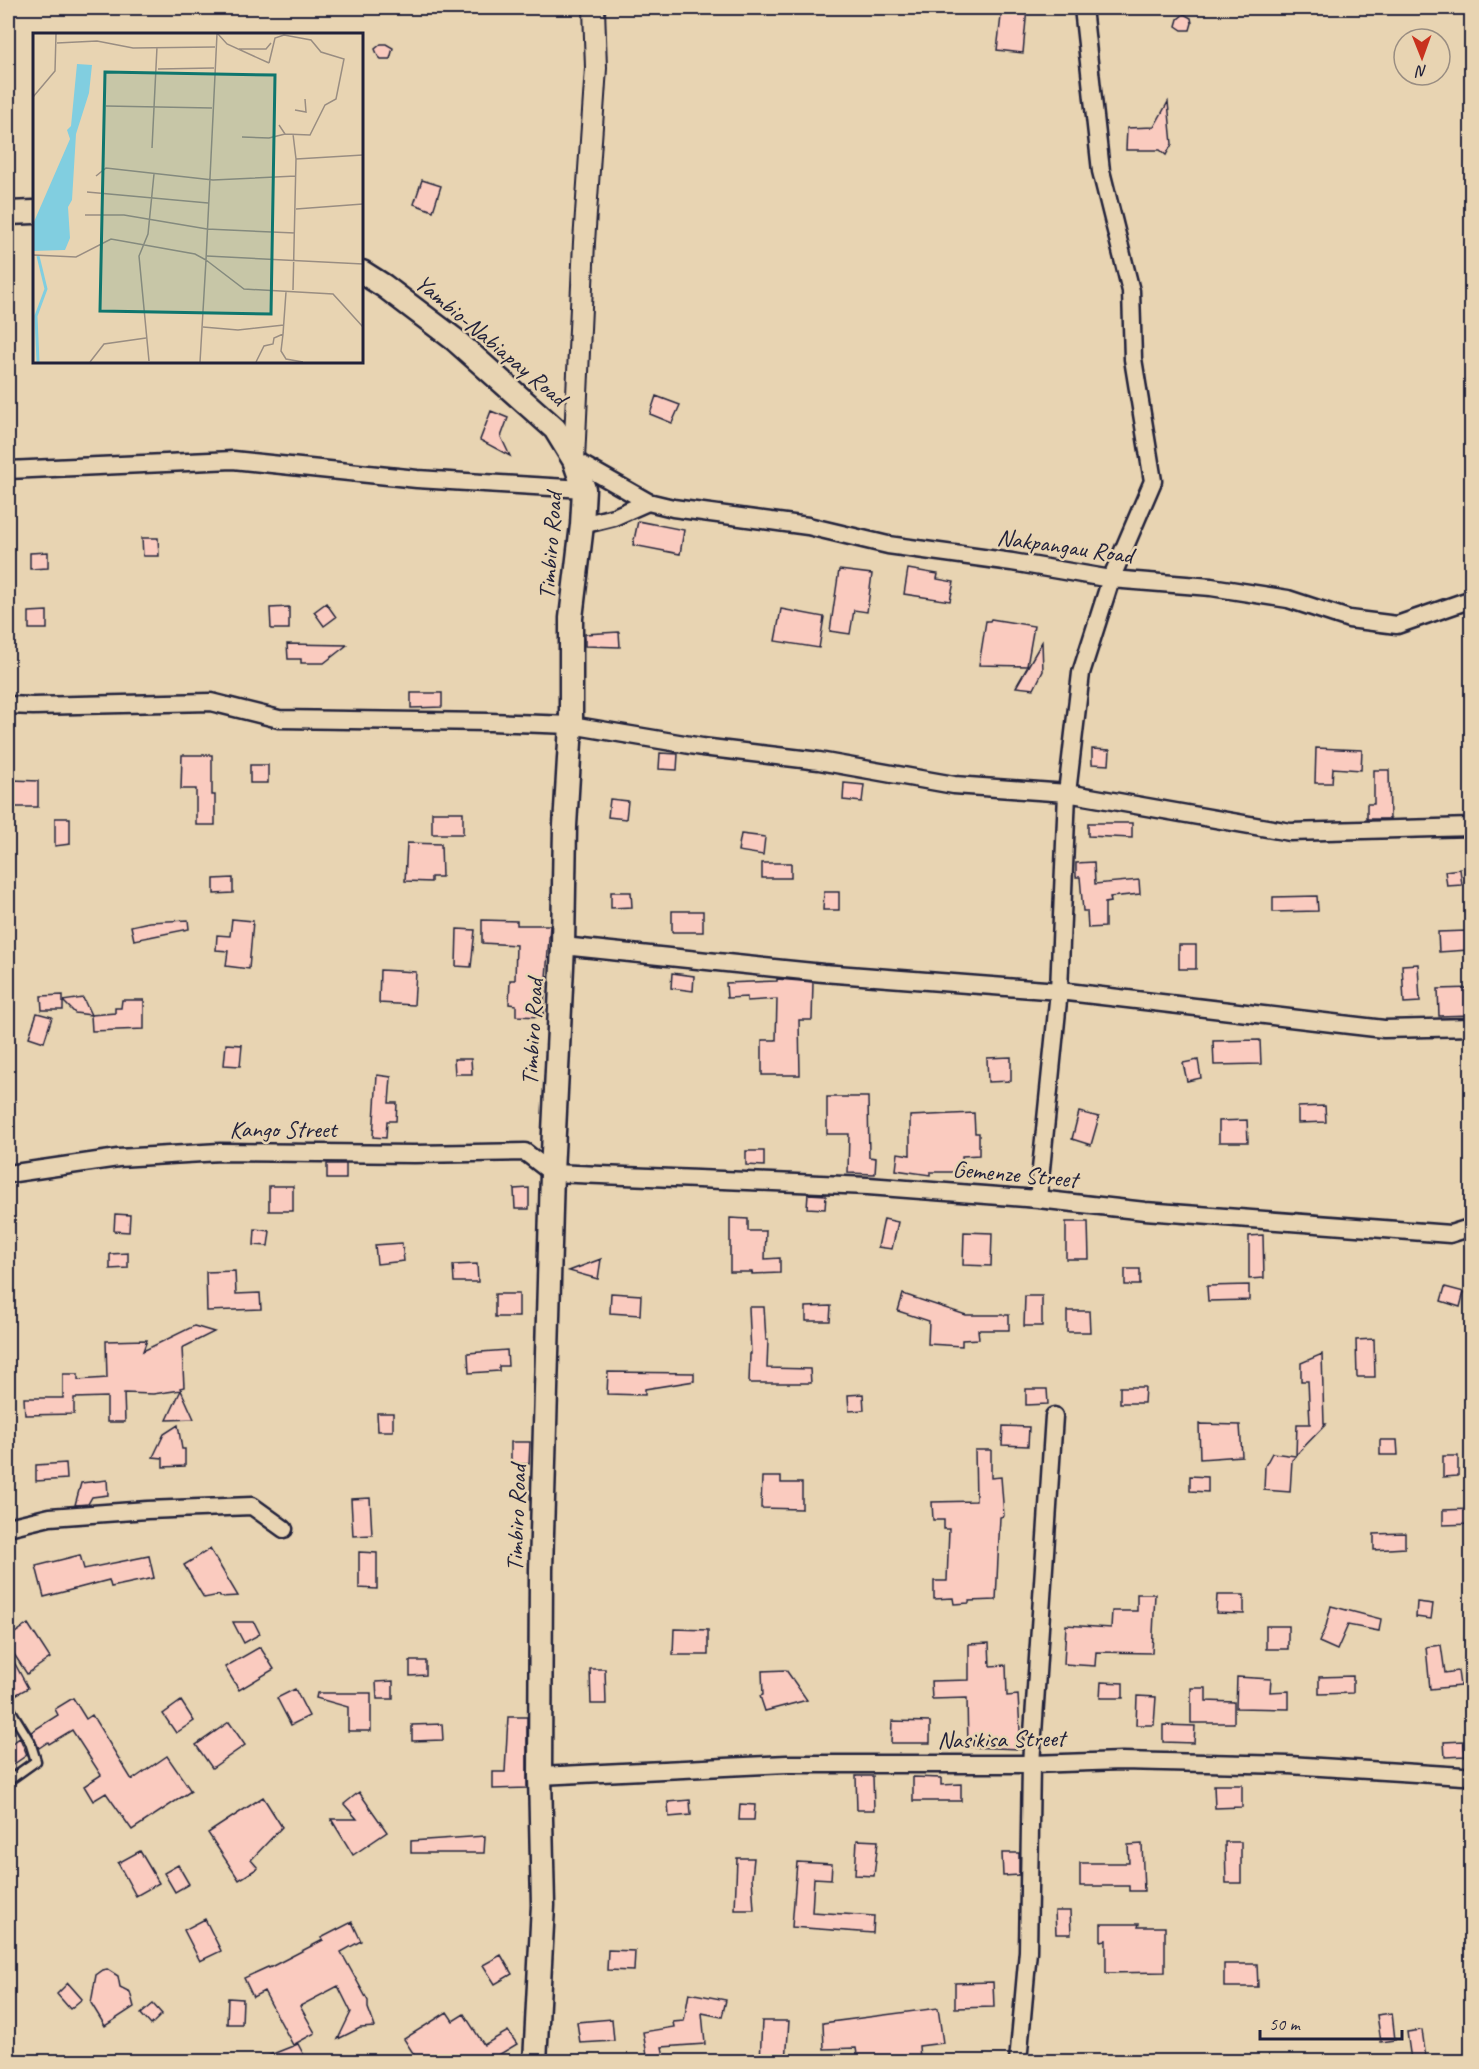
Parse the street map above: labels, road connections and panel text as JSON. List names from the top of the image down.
{
  "streets": {
    "main road": ["Yambio-Nabiapay Road", "Timbiro Road"],
    "street": [
      "Nakpangau Road",
      "Kango Street",
      "Gemenze Street",
      "Nasikisa Street"
    ]
  },
  "crossings": [
    ["Yambio-Nabiapay Road", "Timbiro Road"],
    ["Yambio-Nabiapay Road", "Nakpangau Road"],
    ["Timbiro Road", "Nakpangau Road"],
    ["Timbiro Road", "Kango Street"],
    ["Timbiro Road", "Gemenze Street"],
    ["Timbiro Road", "Nasikisa Street"],
    ["Kango Street", "Gemenze Street"]
  ],
  "scale_bar": "50 m",
  "north": "bottom"
}
